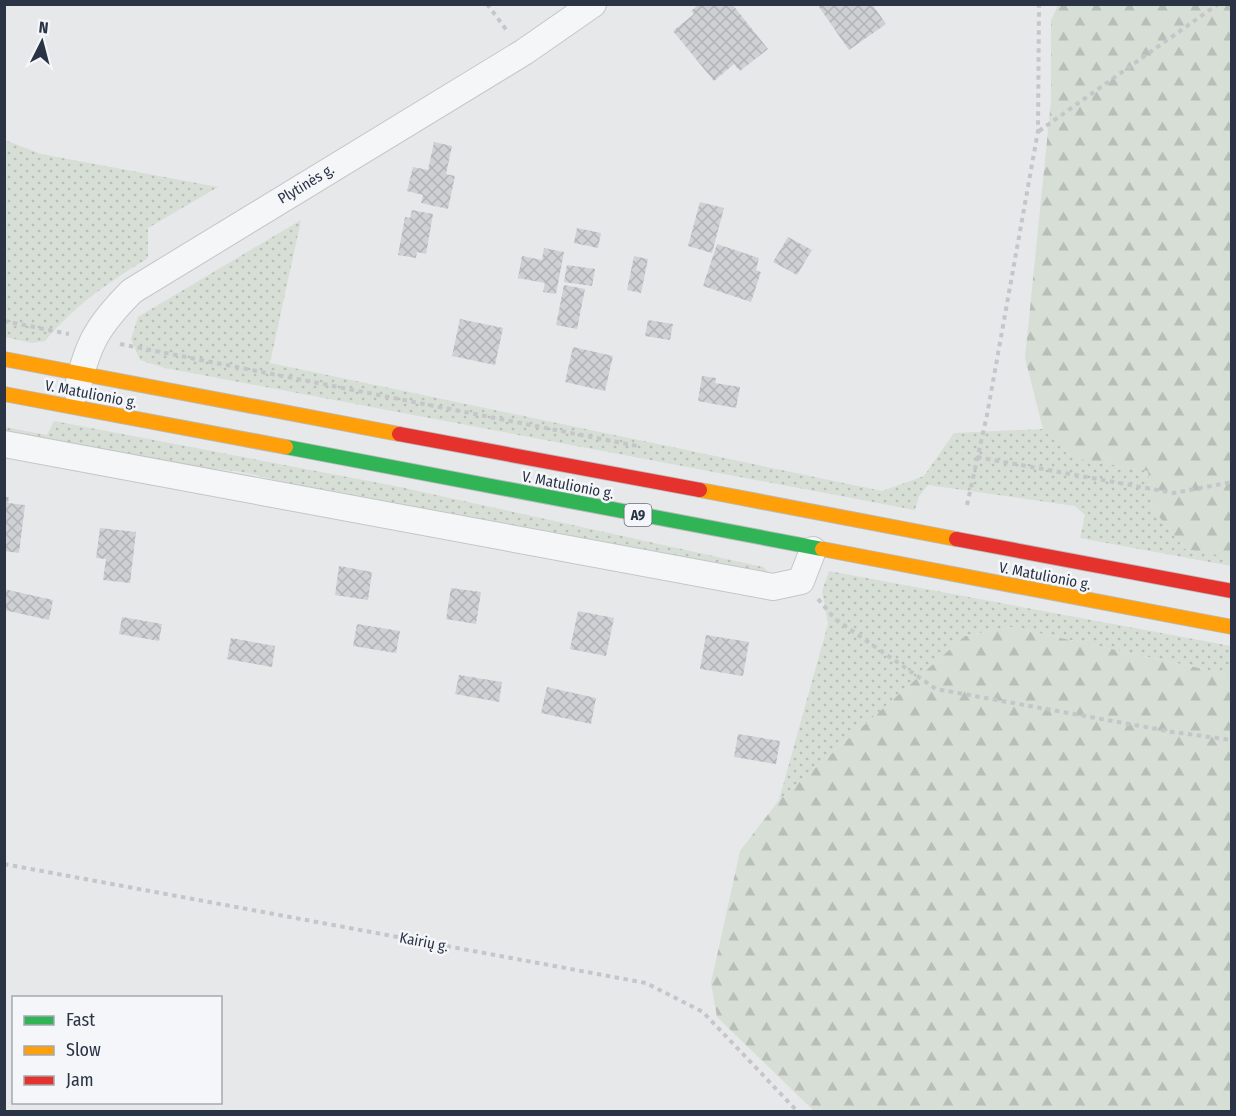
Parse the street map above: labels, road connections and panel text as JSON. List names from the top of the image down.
{
  "streets": {
    "highway": ["V. Matulionio g.", "A9"],
    "street": ["Plytinės g."],
    "path": ["Kairių g."]
  },
  "crossings": [
    ["Plytinės g.", "V. Matulionio g."]
  ],
  "legend": ["Fast", "Slow", "Jam"],
  "north": "top"
}
